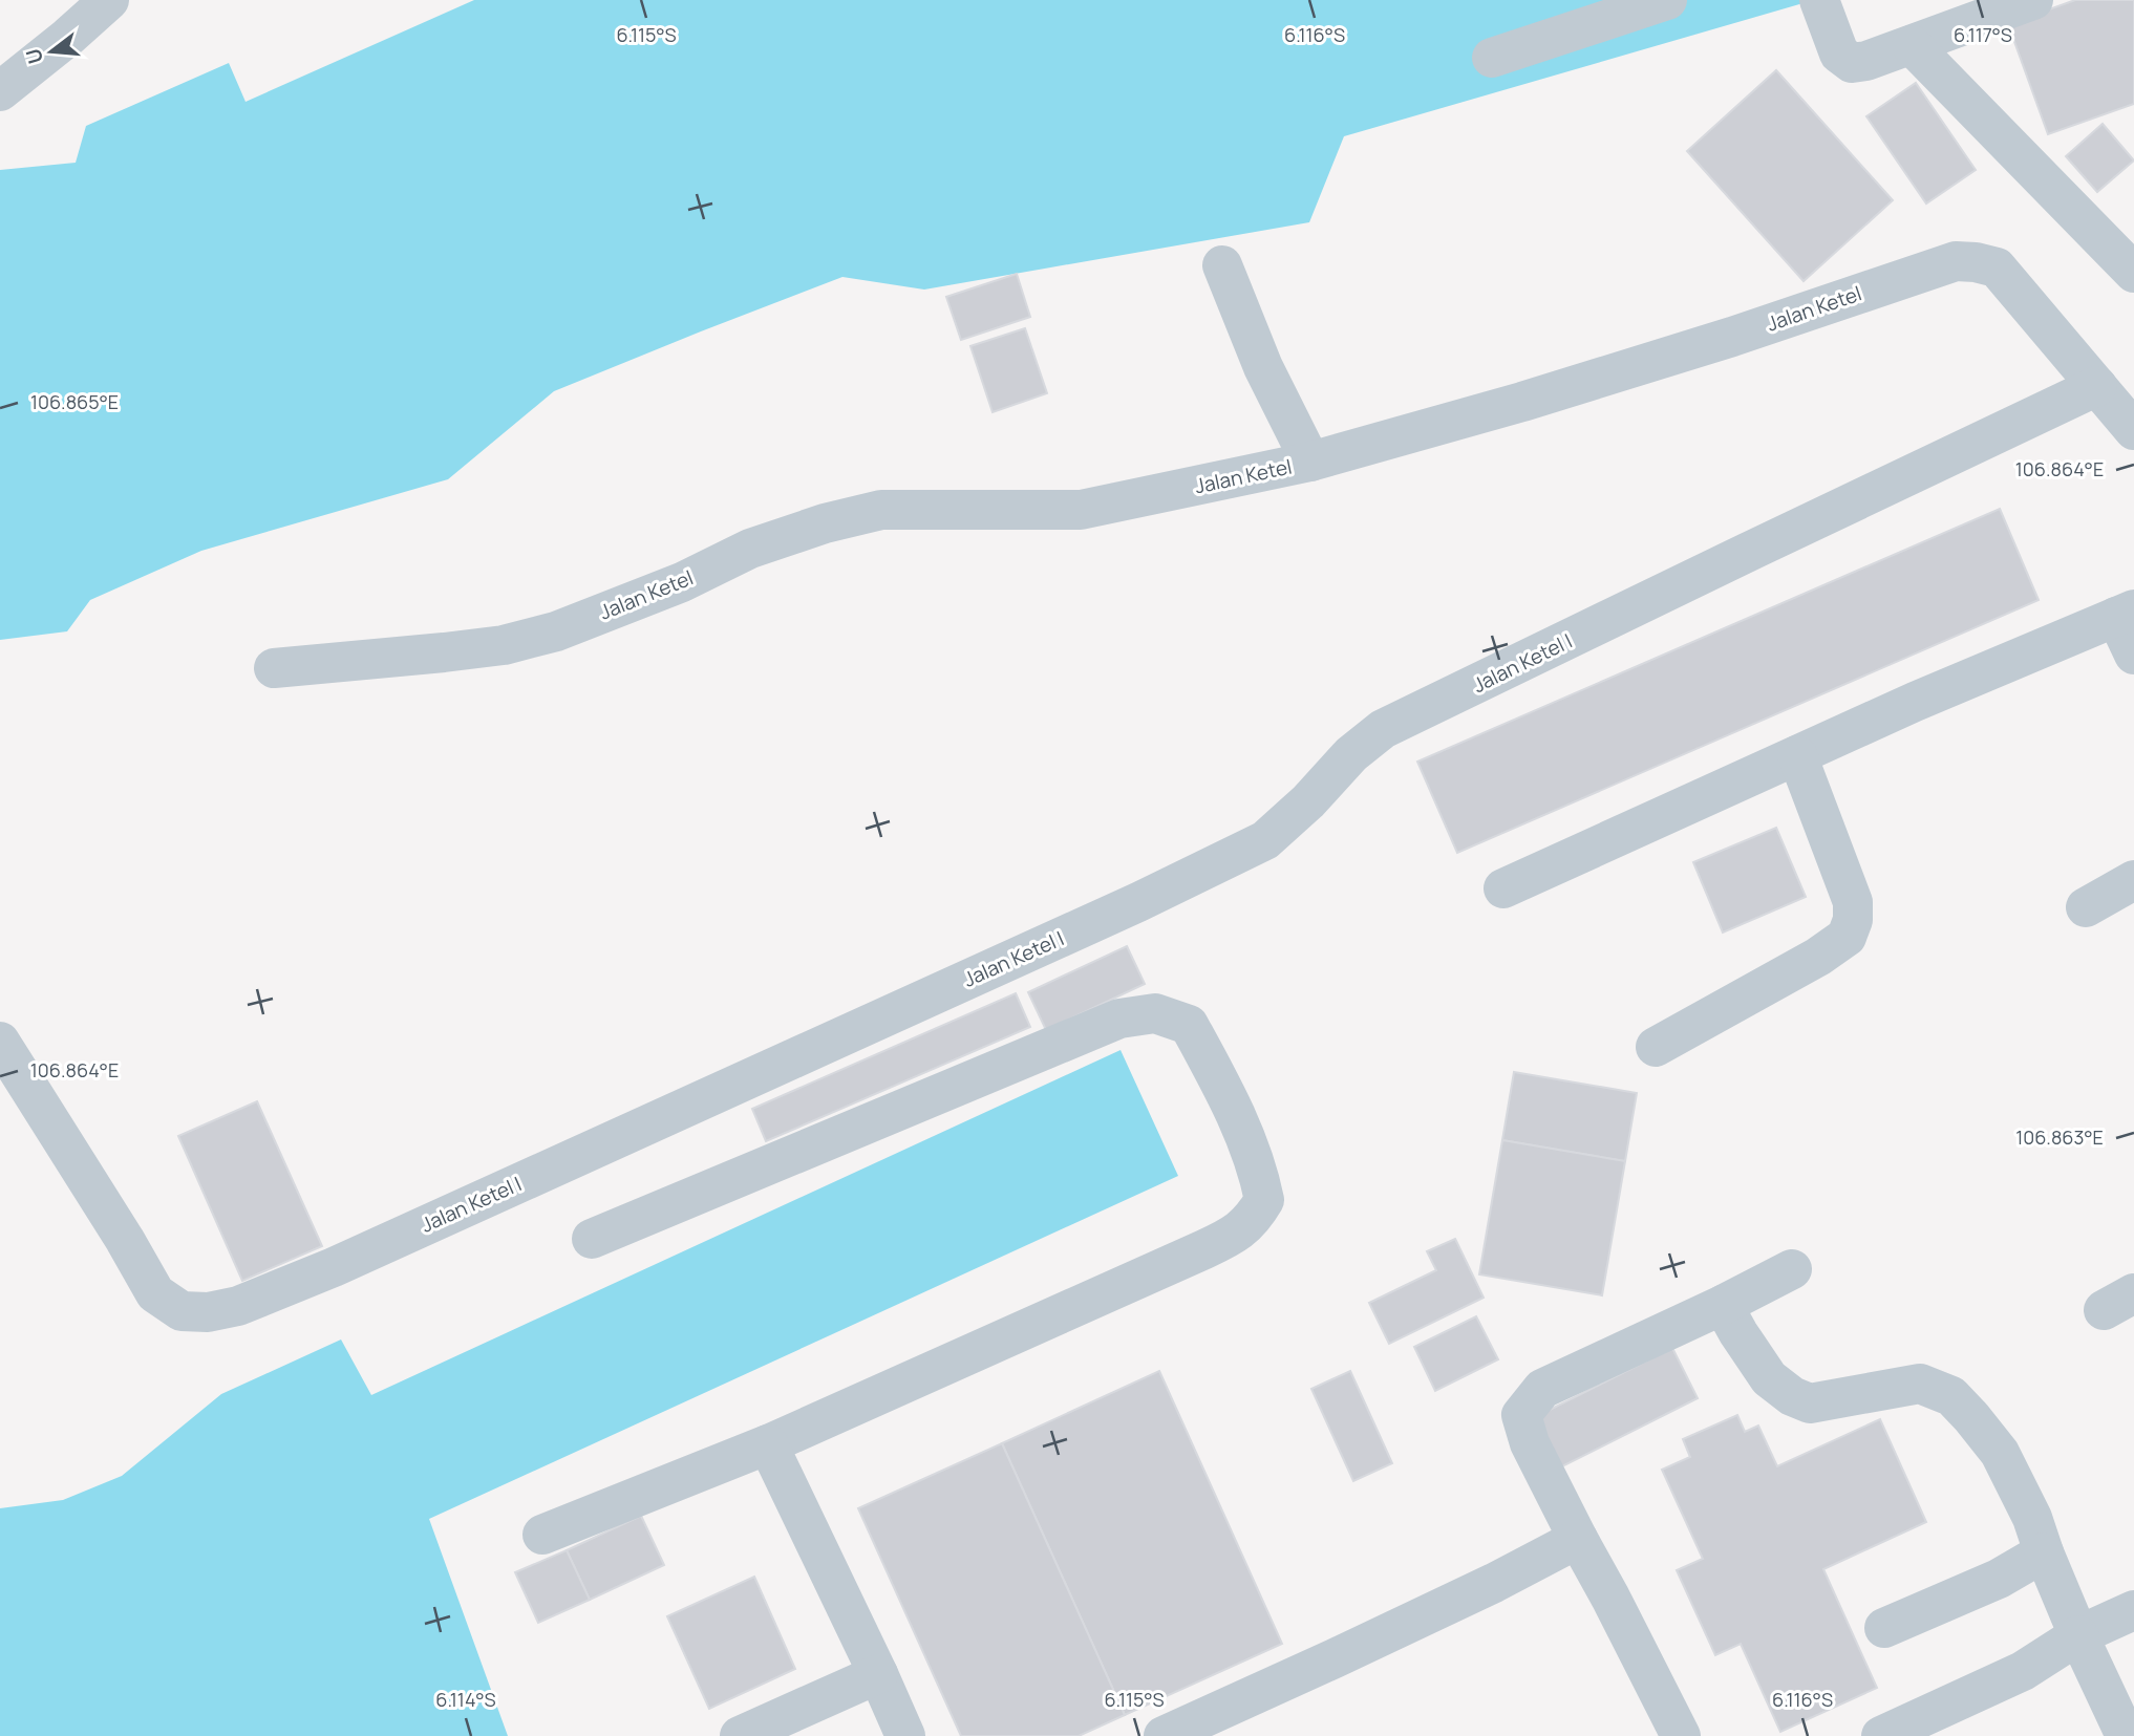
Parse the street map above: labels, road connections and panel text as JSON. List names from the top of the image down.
{
  "streets": {
    "lane": ["Jalan Ketel", "Jalan Ketel I"]
  },
  "crossings": [
    ["Jalan Ketel", "Jalan Ketel I"]
  ],
  "north": "left",
  "coordinates": [
    "6.115°S",
    "6.116°S",
    "6.117°S",
    "106.865°E",
    "106.864°E",
    "106.863°E",
    "6.114°S"
  ]
}
